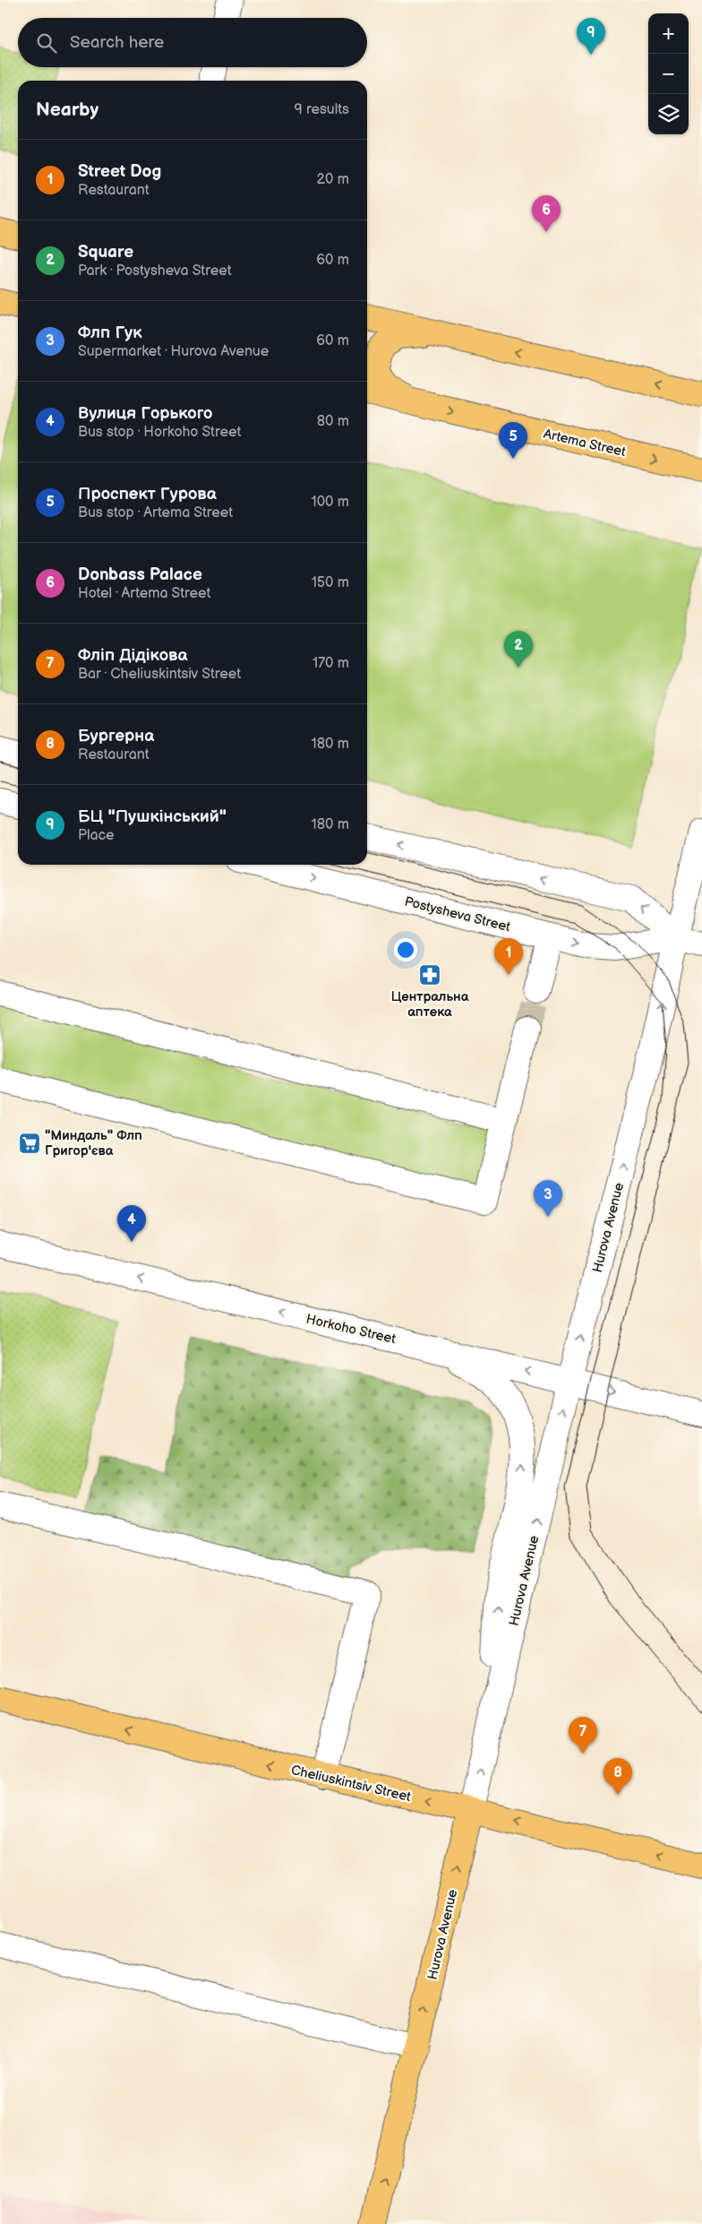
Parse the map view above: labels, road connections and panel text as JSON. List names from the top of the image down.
{
  "streets": {
    "main road": ["Artema Street", "Hurova Avenue", "Cheliuskintsiv Street"],
    "street": ["Postysheva Street", "Horkoho Street"]
  },
  "crossings": [
    ["Postysheva Street", "Hurova Avenue"],
    ["Hurova Avenue", "Horkoho Street"],
    ["Hurova Avenue", "Cheliuskintsiv Street"]
  ],
  "one_way": ["Hurova Avenue", "Cheliuskintsiv Street"],
  "places": {
    "pharmacy": ["Центральна аптека"],
    "supermarket": ["\"Миндаль\" Флп Григор'єва"]
  },
  "page": {
    "map_buttons": ["+", "−"],
    "pins": [
      "9",
      "6",
      "5",
      "2",
      "1",
      "3",
      "4",
      "7",
      "8"
    ],
    "search": "Search here",
    "heading": ["Nearby", "9 results"],
    "list": [
      {
        "mark": "1",
        "name": "Street Dog",
        "note": "Restaurant",
        "value": "20 m"
      },
      {
        "mark": "2",
        "name": "Square",
        "note": "Park · Postysheva Street",
        "value": "60 m"
      },
      {
        "mark": "3",
        "name": "Флп Гук",
        "note": "Supermarket · Hurova Avenue",
        "value": "60 m"
      },
      {
        "mark": "4",
        "name": "Вулиця Горького",
        "note": "Bus stop · Horkoho Street",
        "value": "80 m"
      },
      {
        "mark": "5",
        "name": "Проспект Гурова",
        "note": "Bus stop · Artema Street",
        "value": "100 m"
      },
      {
        "mark": "6",
        "name": "Donbass Palace",
        "note": "Hotel · Artema Street",
        "value": "150 m"
      },
      {
        "mark": "7",
        "name": "Фліп Дідікова",
        "note": "Bar · Cheliuskintsiv Street",
        "value": "170 m"
      },
      {
        "mark": "8",
        "name": "Бургерна",
        "note": "Restaurant",
        "value": "180 m"
      },
      {
        "mark": "9",
        "name": "БЦ \"Пушкінський\"",
        "note": "Place",
        "value": "180 m"
      }
    ]
  }
}
